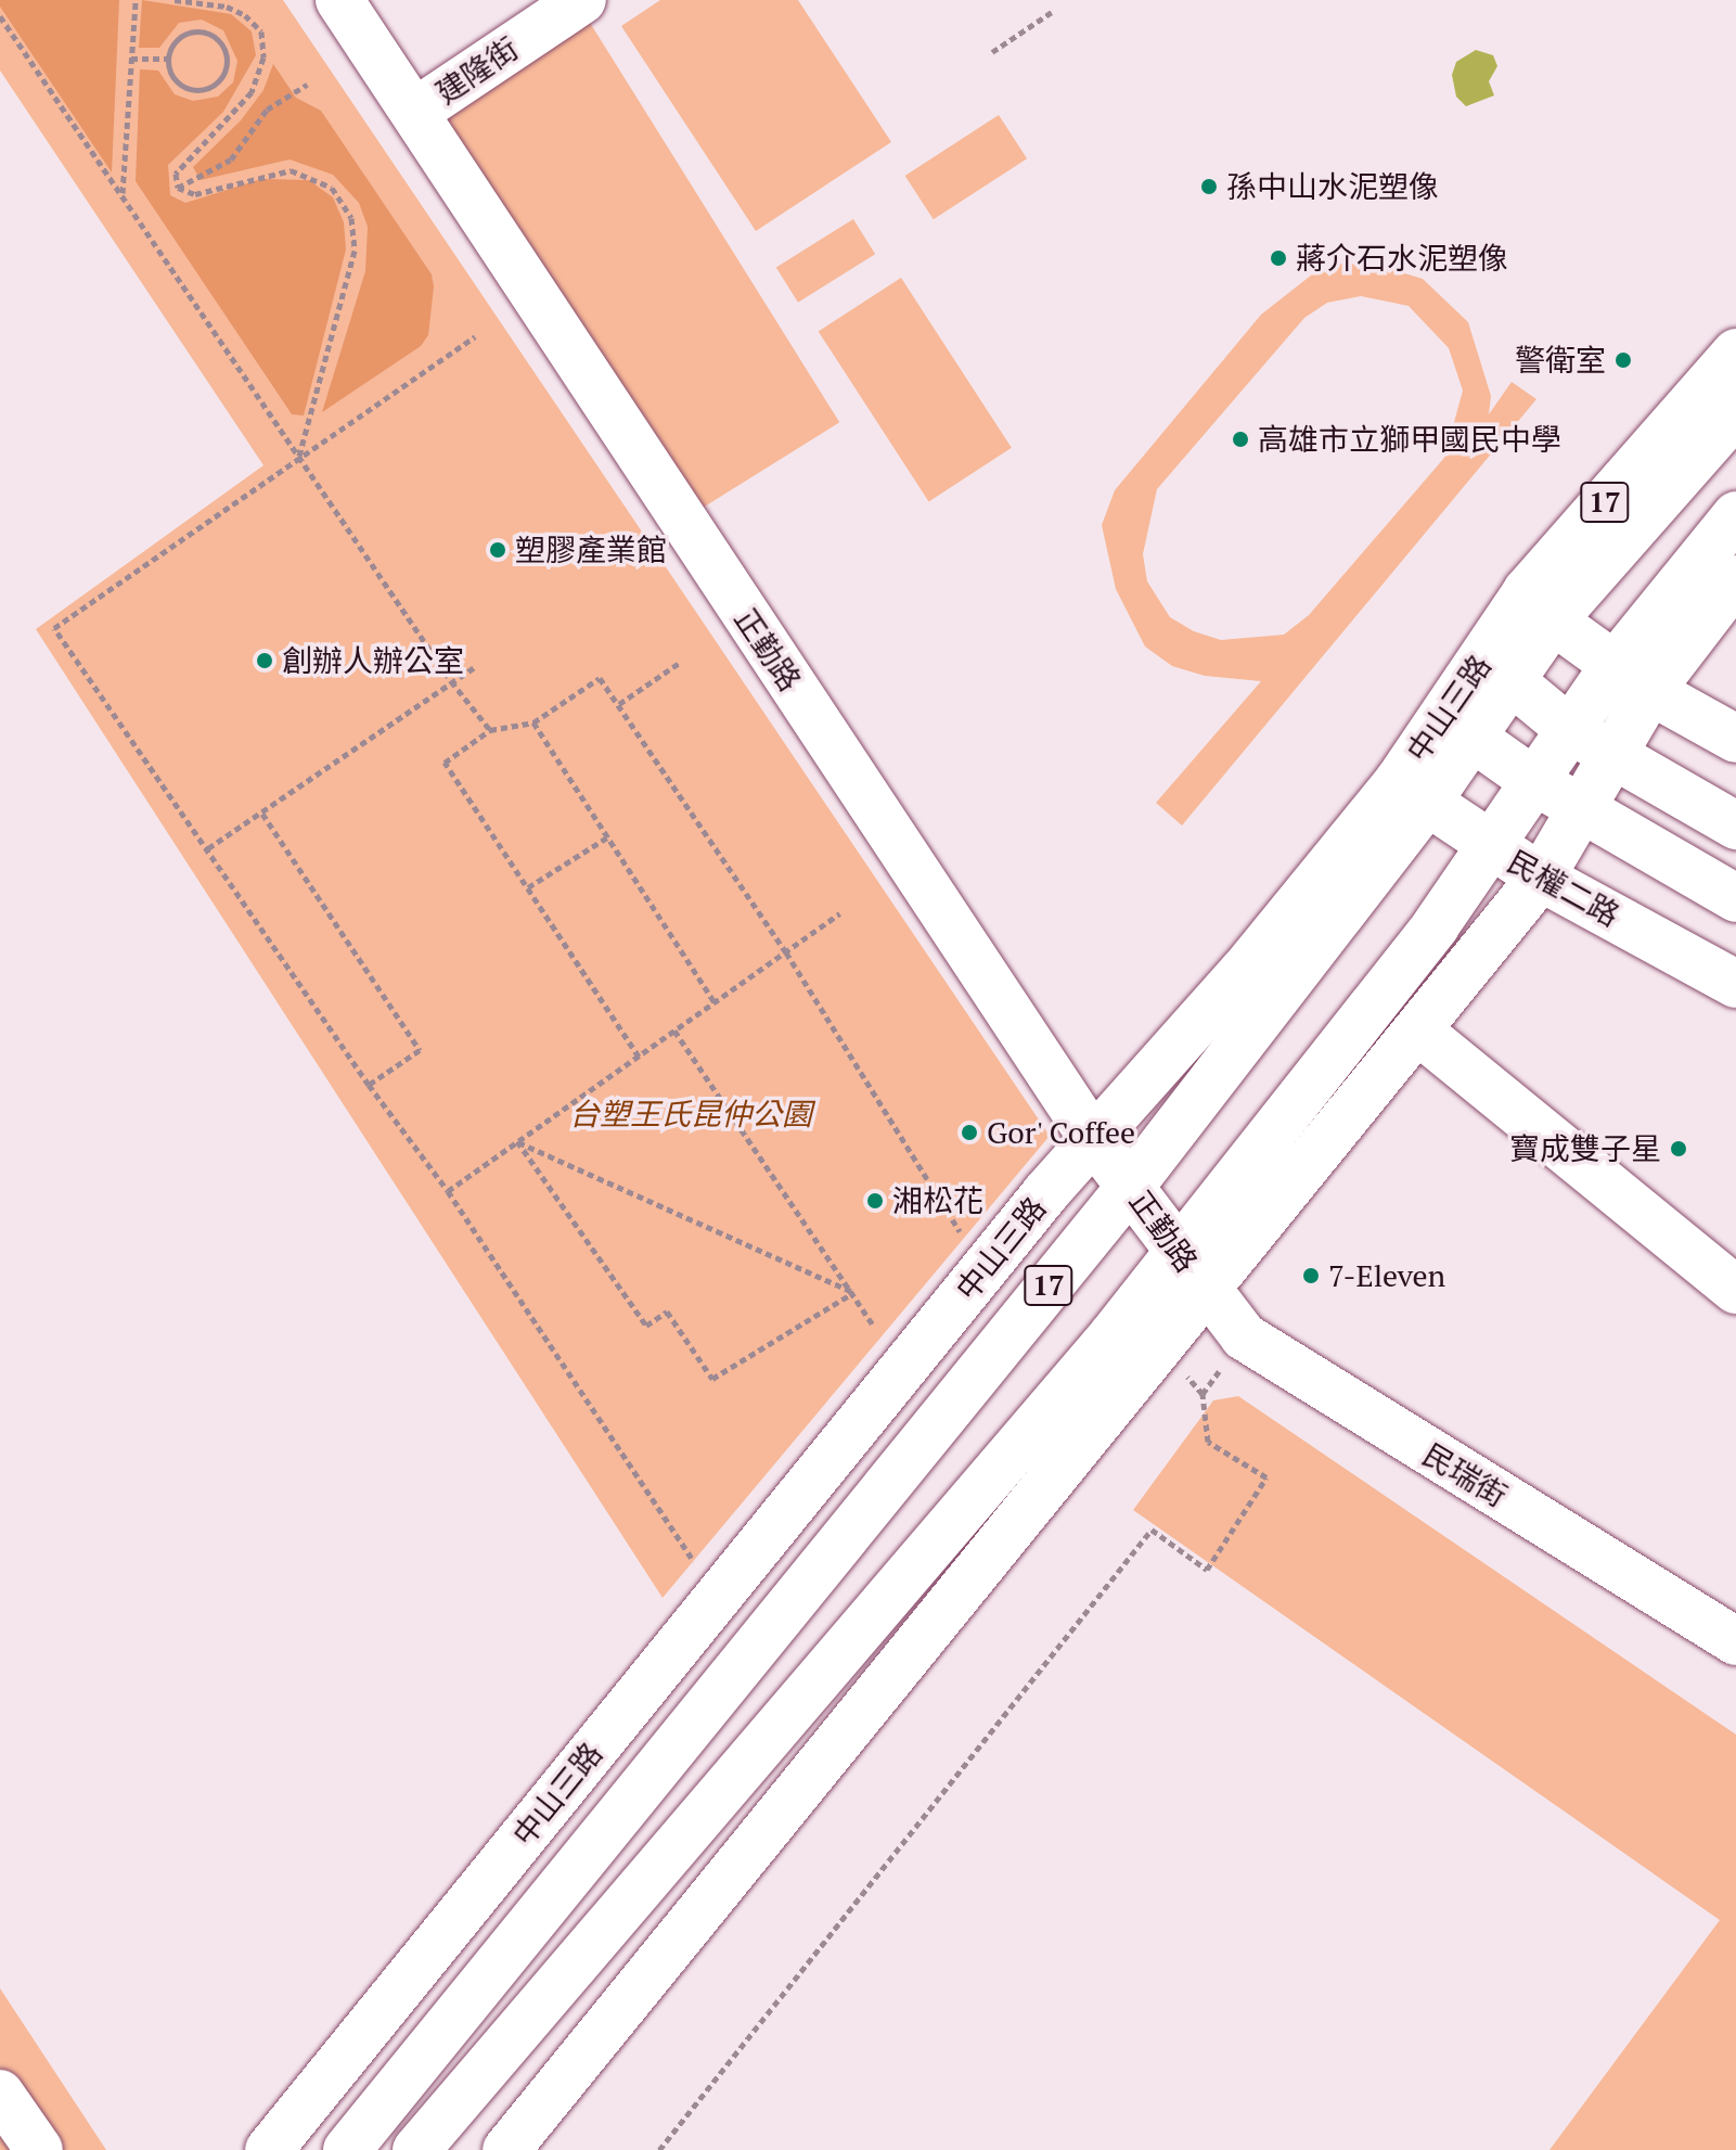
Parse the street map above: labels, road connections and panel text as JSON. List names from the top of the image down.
{
  "streets": {
    "main road": [
      "建隆街",
      "17",
      "正勤路",
      "中山三路",
      "民權二路",
      "民瑞街"
    ]
  },
  "crossings": [
    ["建隆街", "正勤路"],
    ["正勤路", "中山三路"],
    ["正勤路", "民瑞街"],
    ["中山三路", "民權二路"]
  ],
  "parks": ["台塑王氏昆仲公園"],
  "places": [
    "孫中山水泥塑像",
    "蔣介石水泥塑像",
    "警衛室",
    "高雄市立獅甲國民中學",
    "塑膠產業館",
    "創辦人辦公室",
    "Gor' Coffee",
    "寶成雙子星",
    "湘松花",
    "7-Eleven"
  ]
}
